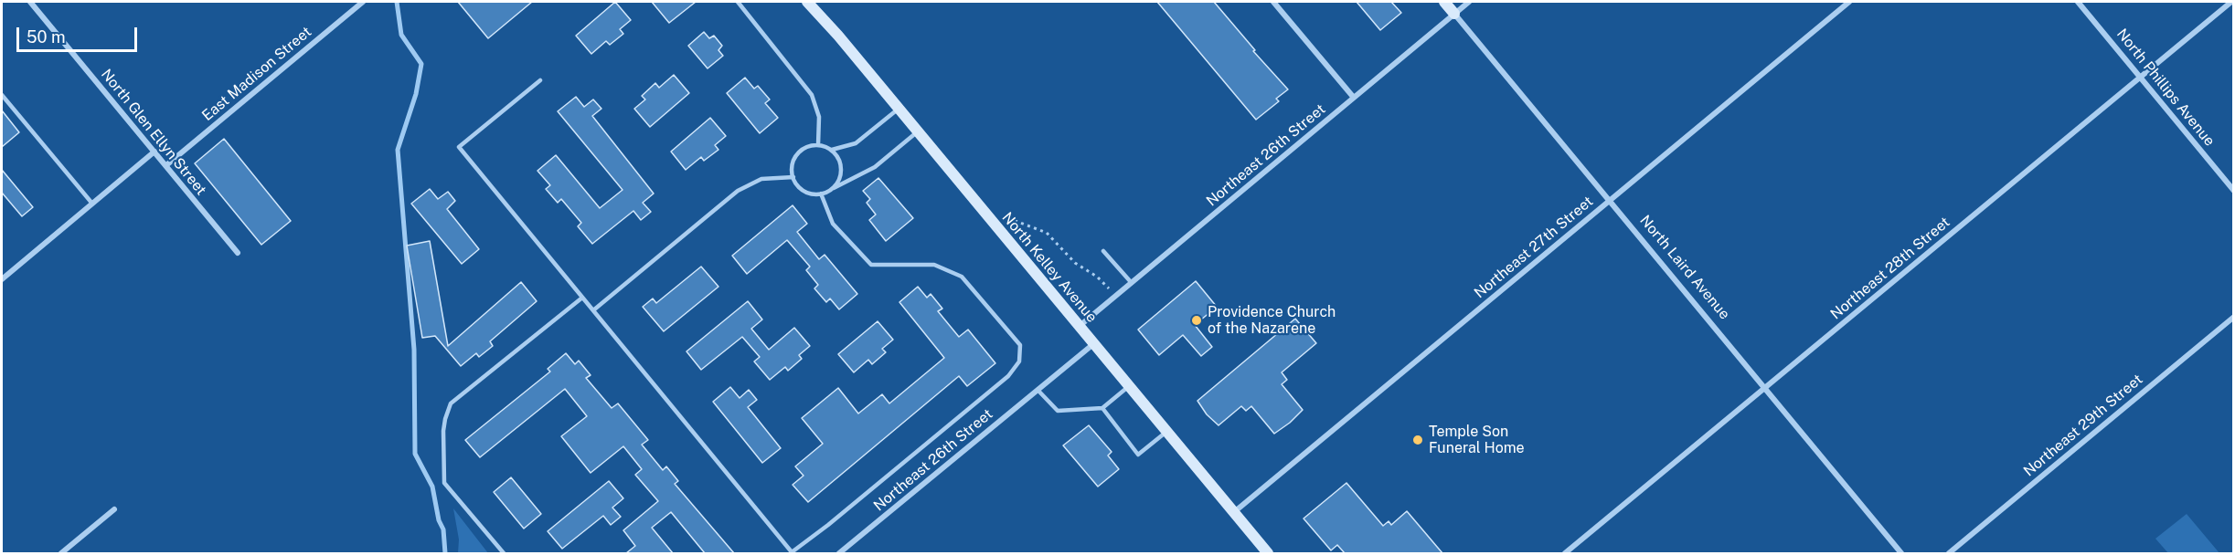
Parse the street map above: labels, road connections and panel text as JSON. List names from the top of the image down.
{
  "streets": {
    "main road": ["North Kelley Avenue", "North Laird Avenue"],
    "street": [
      "East Madison Street",
      "North Phillips Avenue",
      "North Glen Ellyn Street",
      "Northeast 26th Street",
      "Northeast 27th Street",
      "Northeast 28th Street",
      "Northeast 29th Street"
    ]
  },
  "crossings": [
    ["East Madison Street", "North Glen Ellyn Street"],
    ["North Phillips Avenue", "Northeast 28th Street"],
    ["Northeast 26th Street", "North Kelley Avenue"],
    ["Northeast 26th Street", "North Laird Avenue"],
    ["Northeast 27th Street", "North Kelley Avenue"],
    ["Northeast 27th Street", "North Laird Avenue"],
    ["North Laird Avenue", "Northeast 28th Street"]
  ],
  "places": ["Providence Church of the Nazarene", "Temple Son Funeral Home"],
  "scale_bar": "50 m"
}
